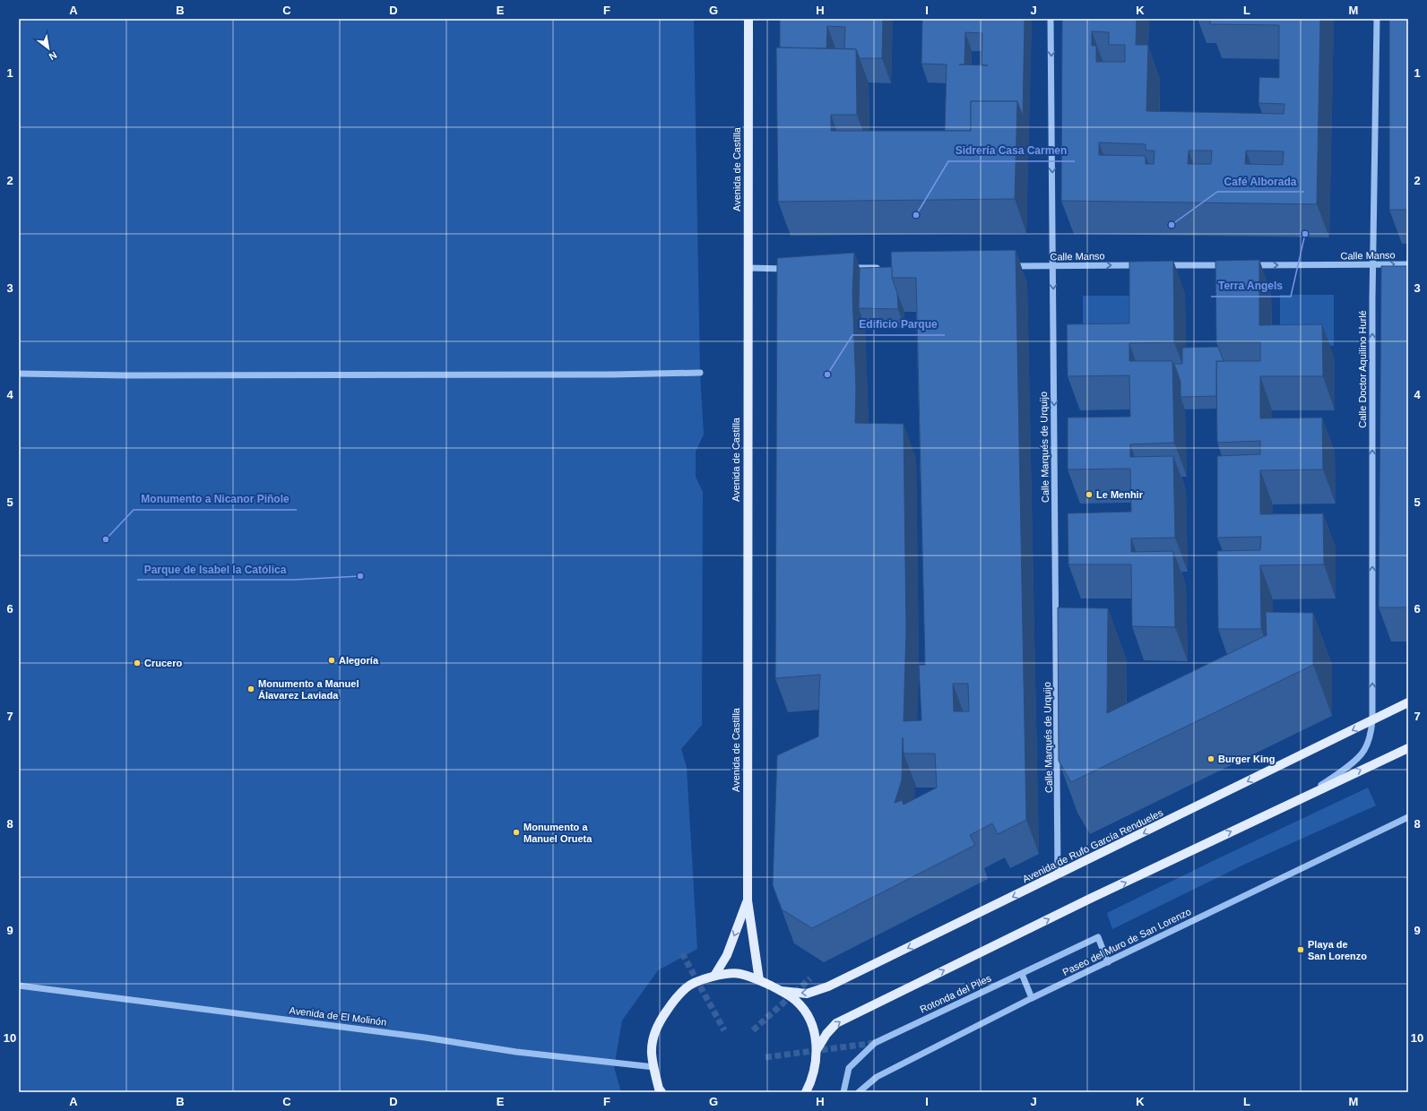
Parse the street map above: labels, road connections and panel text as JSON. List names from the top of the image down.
{
  "streets": {
    "main road": ["Avenida de Castilla", "Avenida de Rufo García Rendueles"],
    "street": [
      "Calle Manso",
      "Calle Doctor Aquilino Hurlé",
      "Calle Marqués de Urquijo",
      "Paseo del Muro de San Lorenzo",
      "Rotonda del Piles",
      "Avenida de El Molinón"
    ]
  },
  "crossings": [
    ["Calle Manso", "Calle Doctor Aquilino Hurlé"],
    ["Calle Manso", "Calle Marqués de Urquijo"],
    ["Calle Doctor Aquilino Hurlé", "Avenida de Rufo García Rendueles"],
    ["Calle Marqués de Urquijo", "Avenida de Rufo García Rendueles"],
    ["Paseo del Muro de San Lorenzo", "Rotonda del Piles"]
  ],
  "one_way": ["Calle Manso", "Calle Doctor Aquilino Hurlé", "Calle Marqués de Urquijo"],
  "places": [
    "Sidrería Casa Carmen",
    "Café Alborada",
    "Terra Angels",
    "Edificio Parque",
    "Le Menhir",
    "Monumento a Nicanor Piñole",
    "Parque de Isabel la Católica",
    "Alegoría",
    "Crucero",
    "Monumento a Manuel Álavarez Laviada",
    "Burger King",
    "Monumento a Manuel Orueta",
    "Playa de San Lorenzo"
  ],
  "north": "bottom right",
  "grid": {
    "columns": [
      "A",
      "B",
      "C",
      "D",
      "E",
      "F",
      "G",
      "H",
      "I",
      "J",
      "K",
      "L",
      "M"
    ],
    "rows": [
      "1",
      "2",
      "3",
      "4",
      "5",
      "6",
      "7",
      "8",
      "9",
      "10"
    ]
  }
}
